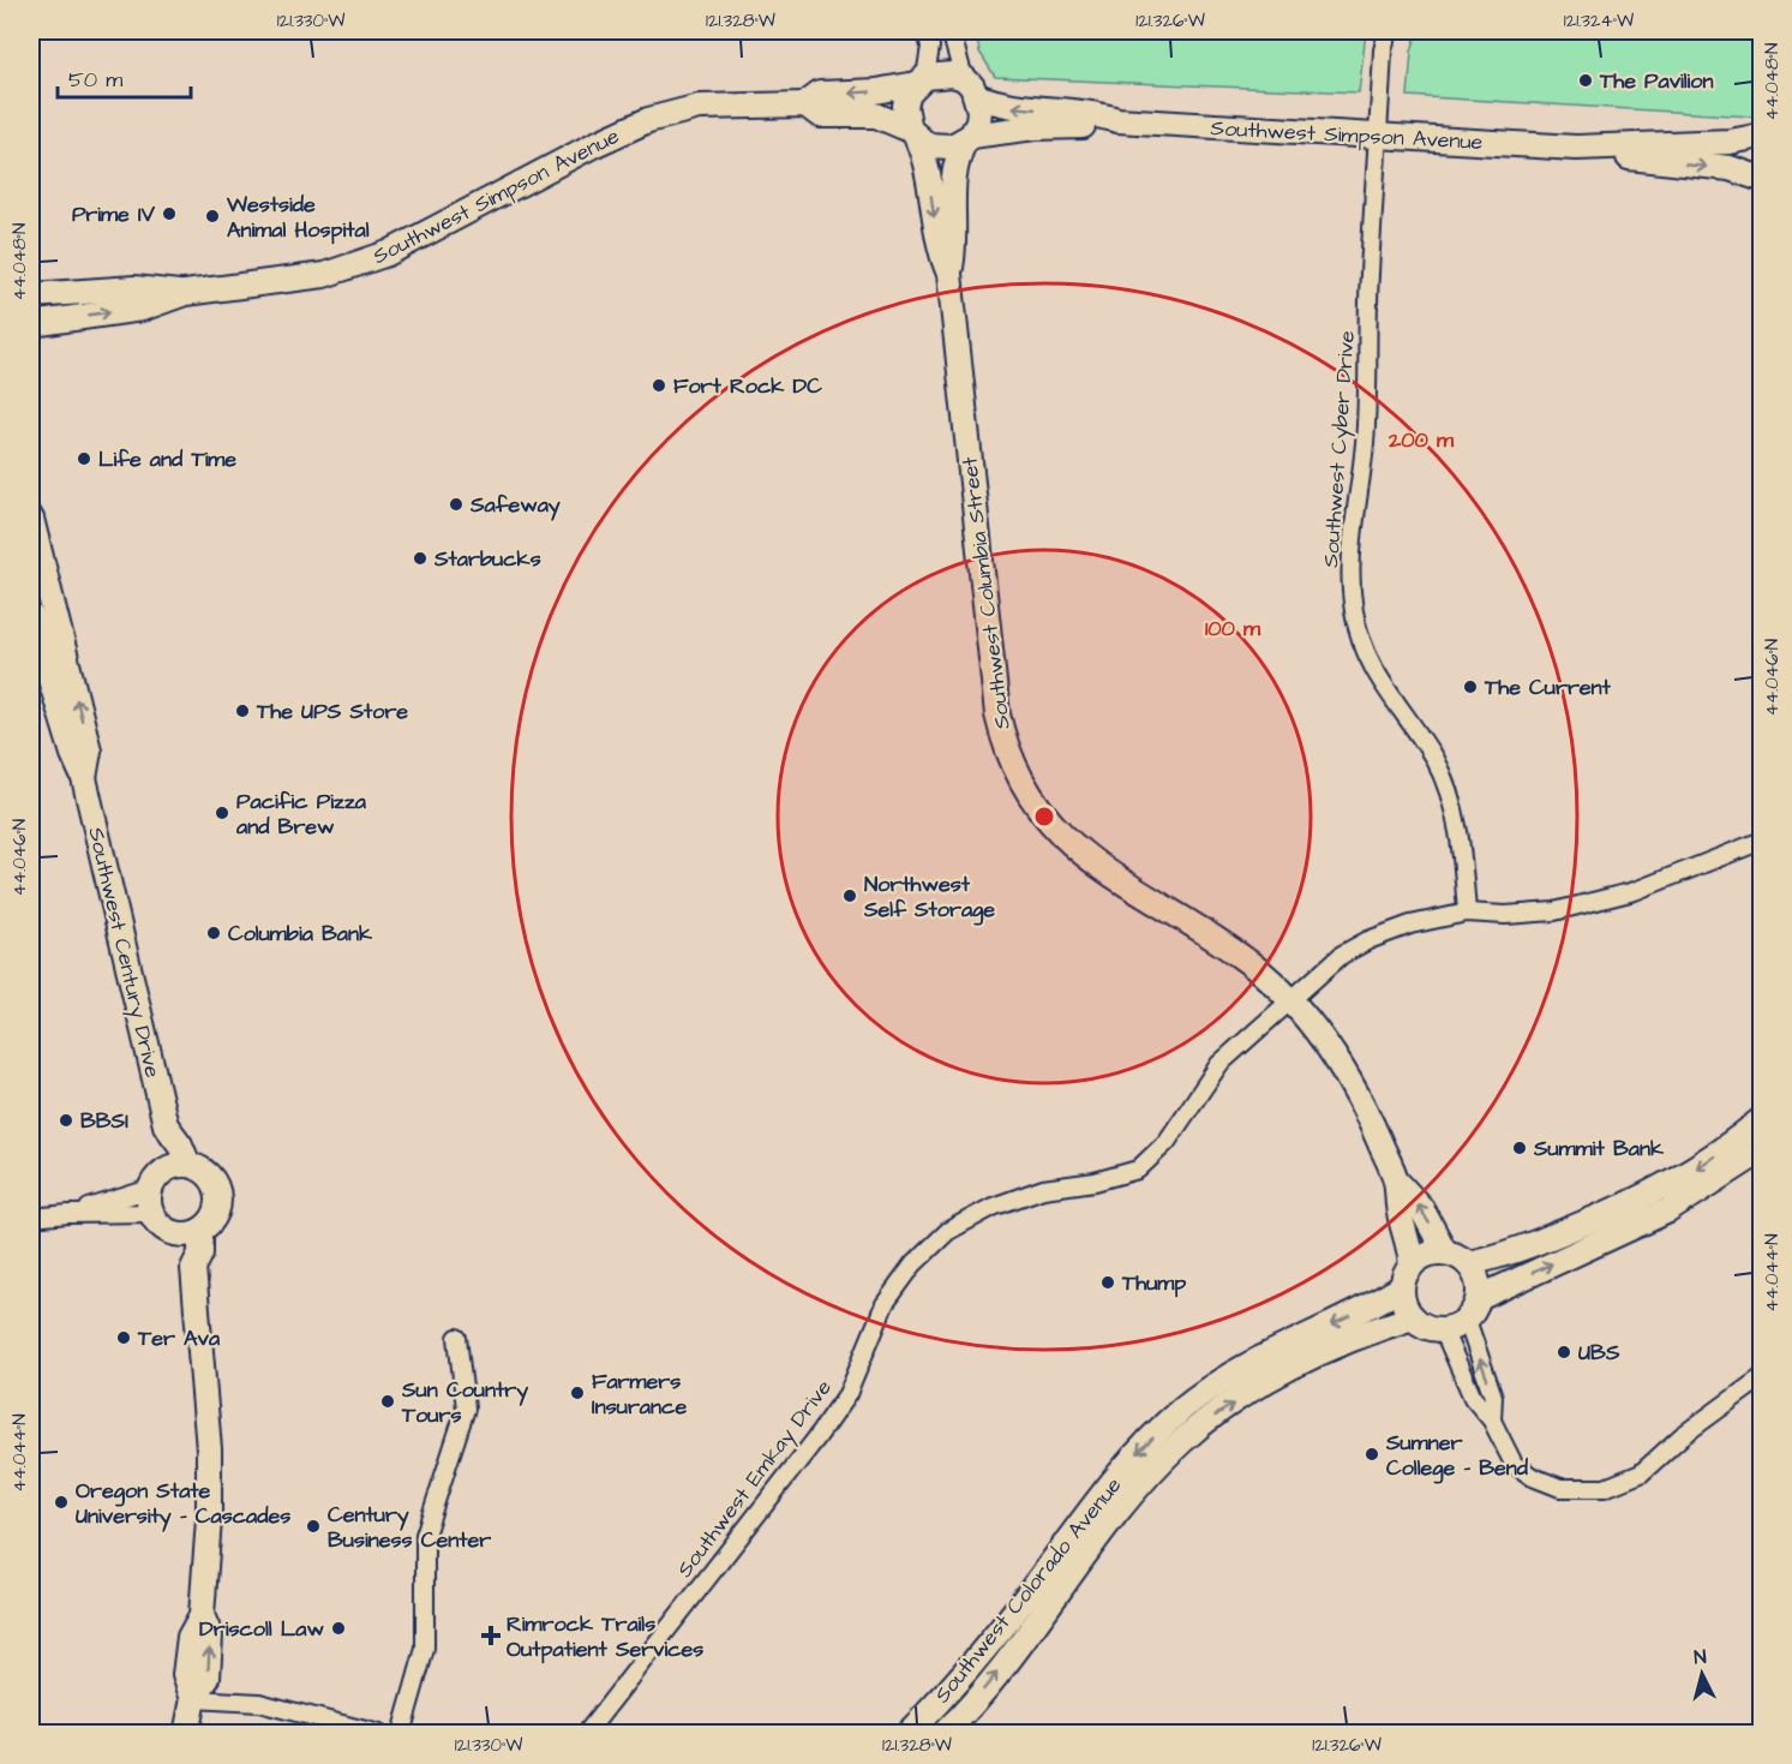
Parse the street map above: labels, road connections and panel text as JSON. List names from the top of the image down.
{
  "streets": {
    "street": [
      "Southwest Simpson Avenue",
      "Southwest Cyber Drive",
      "Southwest Columbia Street",
      "Southwest Century Drive",
      "Southwest Emkay Drive",
      "Southwest Colorado Avenue"
    ]
  },
  "crossings": [
    ["Southwest Simpson Avenue", "Southwest Cyber Drive"],
    ["Southwest Simpson Avenue", "Southwest Columbia Street"],
    ["Southwest Cyber Drive", "Southwest Emkay Drive"],
    ["Southwest Columbia Street", "Southwest Emkay Drive"],
    ["Southwest Columbia Street", "Southwest Colorado Avenue"]
  ],
  "places": {
    "other": [
      "The Pavilion",
      "Prime IV",
      "Westside Animal Hospital",
      "Fort Rock DC",
      "Life and Time",
      "Safeway",
      "Starbucks",
      "The Current",
      "The UPS Store",
      "Pacific Pizza and Brew",
      "Northwest Self Storage",
      "Columbia Bank",
      "BBSI",
      "Summit Bank",
      "Thump",
      "Ter Ava",
      "UBS",
      "Farmers Insurance",
      "Sun Country Tours",
      "Sumner College - Bend",
      "Oregon State University - Cascades",
      "Century Business Center",
      "Driscoll Law"
    ],
    "health": ["Rimrock Trails Outpatient Services"]
  },
  "scale_bar": "50 m",
  "north": "top",
  "coordinates": [
    "121.330°W",
    "121.328°W",
    "121.326°W",
    "121.324°W",
    "44.048°N",
    "44.046°N",
    "44.044°N"
  ],
  "rings": ["200 m", "100 m"]
}
